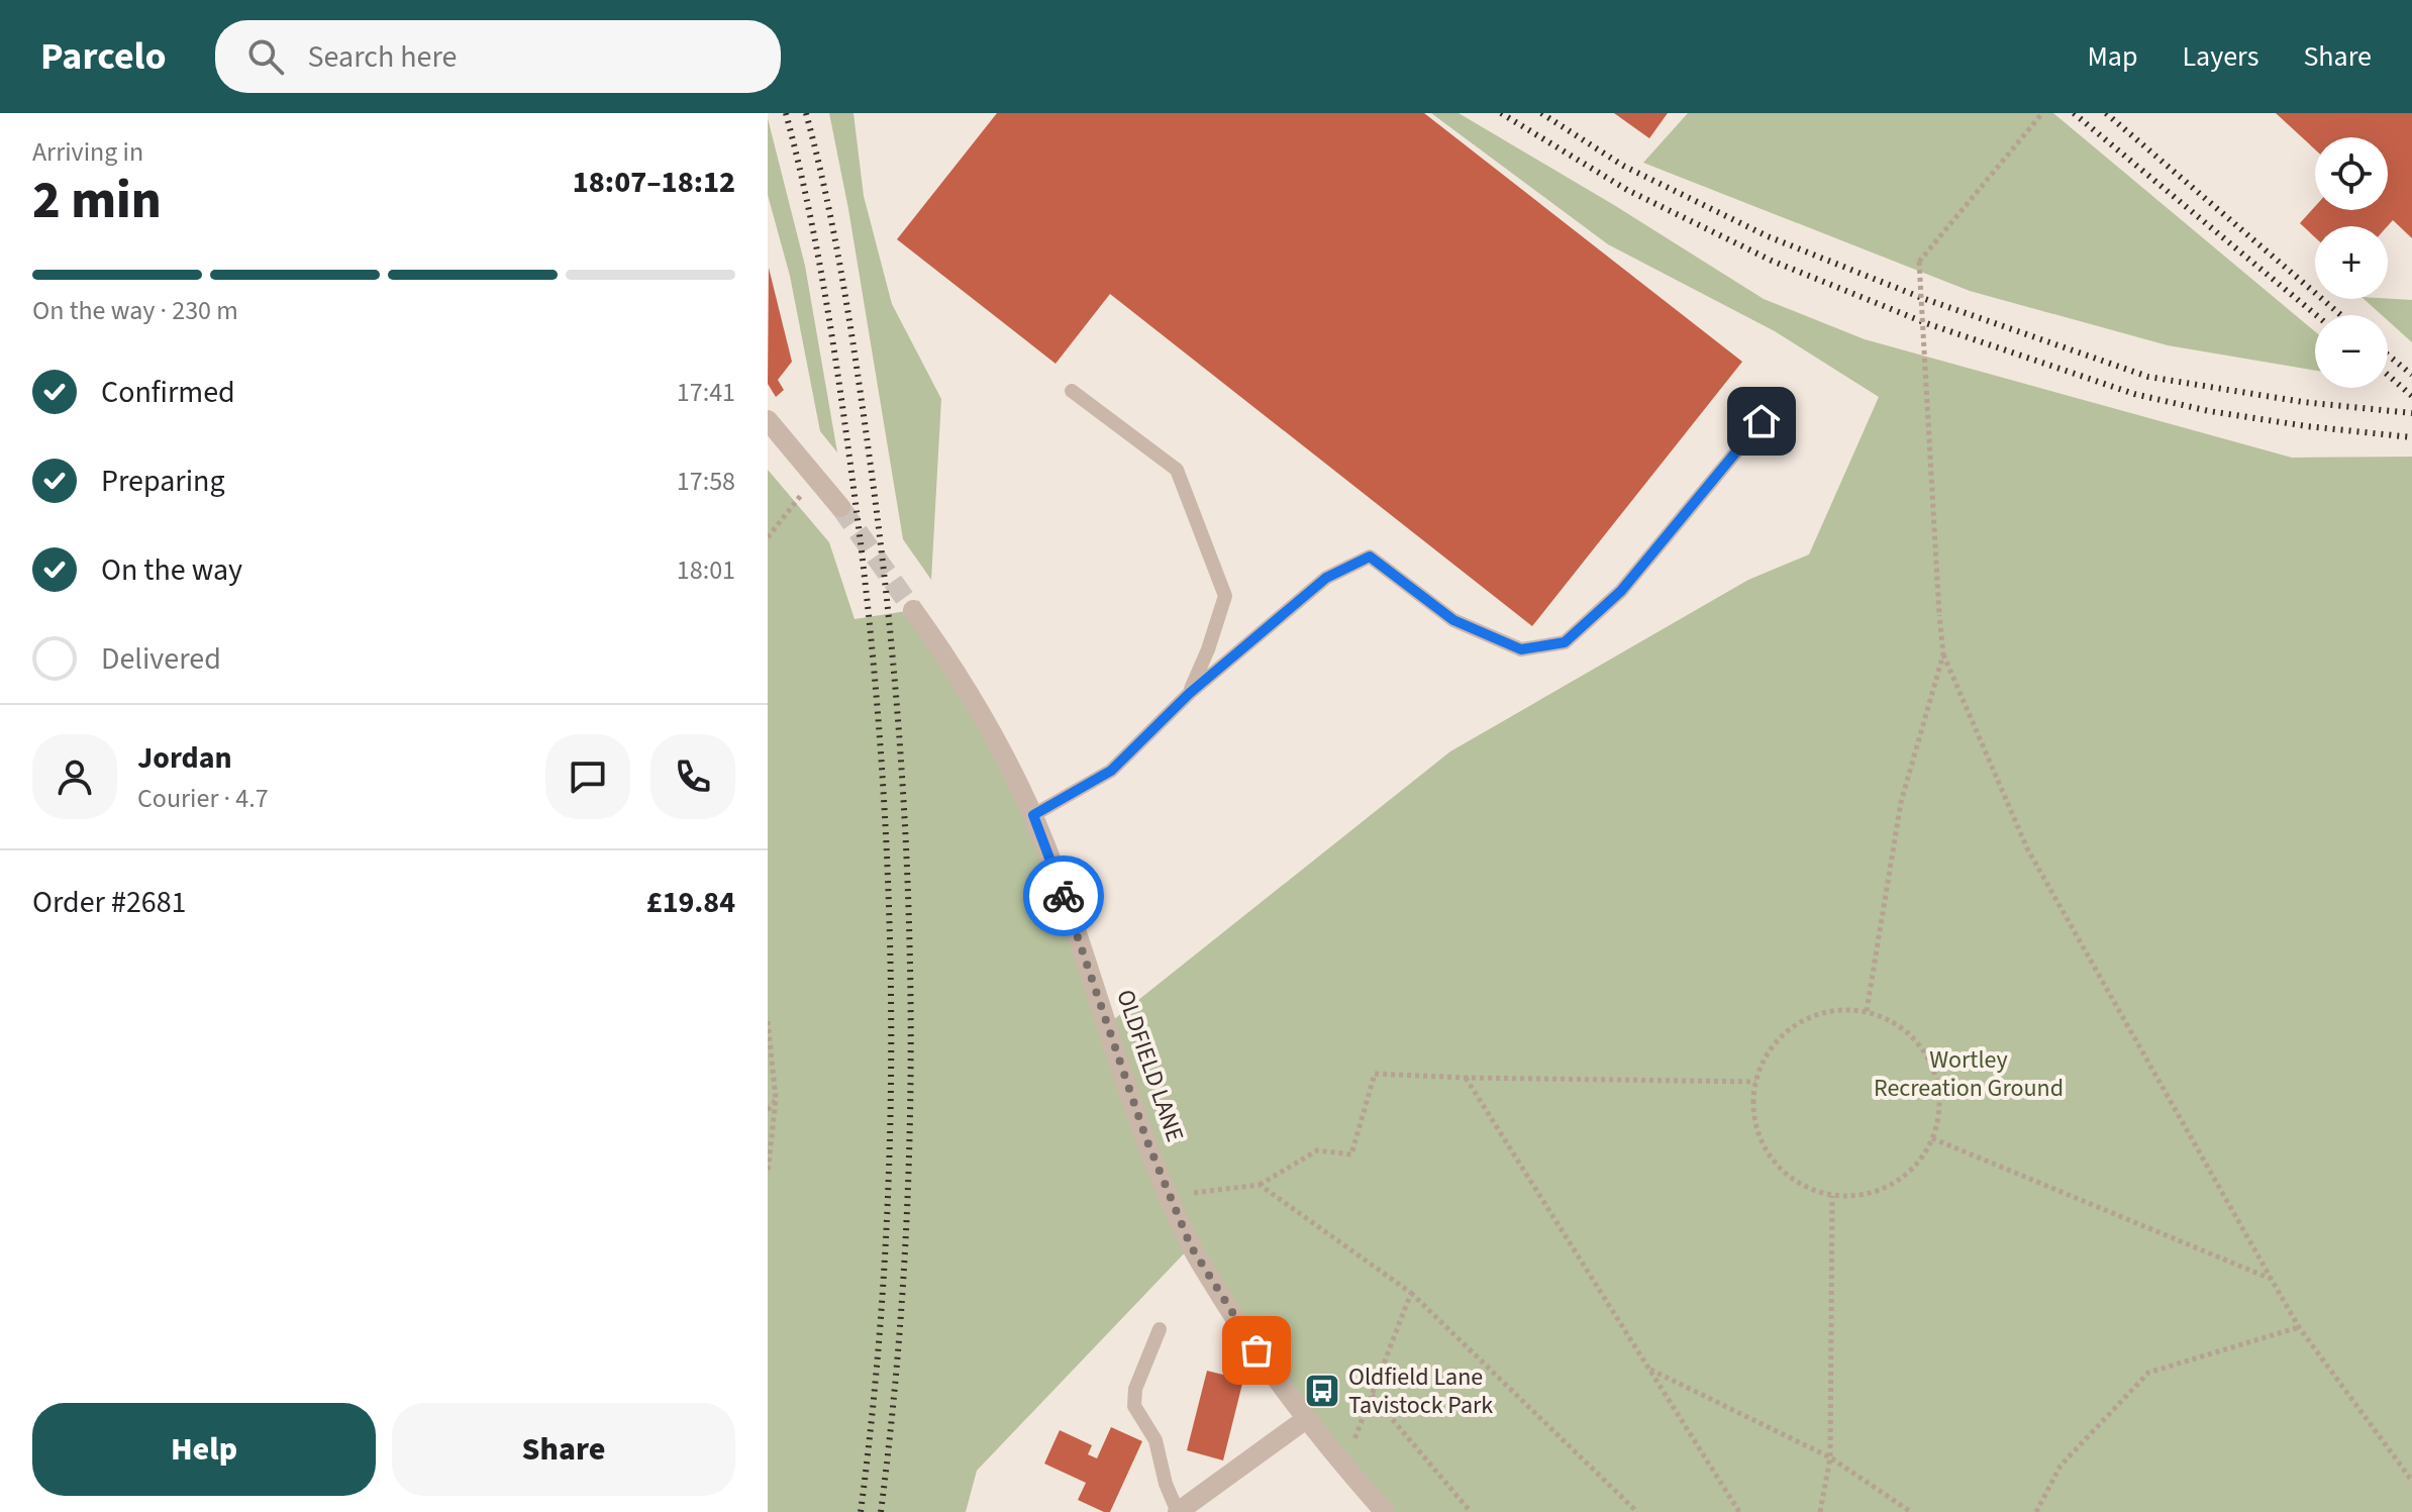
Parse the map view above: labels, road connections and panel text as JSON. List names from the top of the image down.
{
  "streets": {
    "street": ["OLDFIELD LANE"]
  },
  "parks": ["Wortley Recreation Ground"],
  "places": {
    "bus stop": ["Oldfield Lane Tavistock Park"]
  },
  "page": {
    "header": "Parcelo",
    "search": "Search here",
    "nav": ["Map", "Layers", "Share"],
    "heading": ["2 min", "Arriving in", "18:07–18:12"],
    "panel": [
      "Jordan",
      "Courier · 4.7",
      "Order #2681",
      "£19.84"
    ],
    "map_buttons": ["+", "−"],
    "bar": "On the way · 230 m",
    "list": [
      ["Confirmed", "17:41"],
      ["Preparing", "17:58"],
      ["On the way", "18:01"],
      "Delivered"
    ],
    "buttons": ["Help", "Share"]
  }
}
